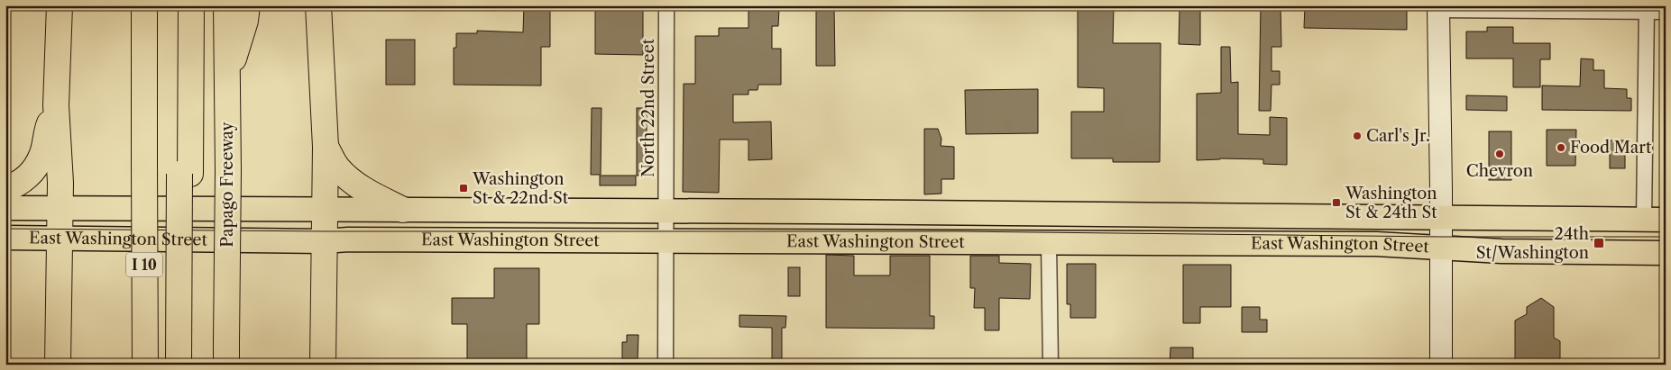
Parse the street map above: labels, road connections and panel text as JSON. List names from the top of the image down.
{
  "streets": {
    "highway": ["Papago Freeway", "I 10"],
    "main road": ["East Washington Street"],
    "street": ["North 22nd Street"]
  },
  "crossings": [
    ["North 22nd Street", "East Washington Street"]
  ],
  "places": {
    "other": ["Carl's Jr.", "Food Mart", "Chevron"],
    "transit": ["Washington St & 22nd St", "Washington St & 24th St", "24th St/Washington"]
  }
}
